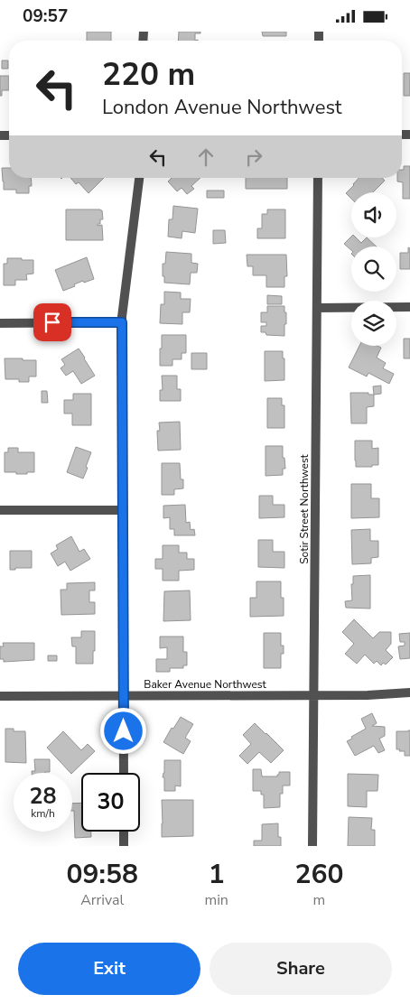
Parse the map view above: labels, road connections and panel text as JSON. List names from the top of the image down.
{
  "streets": {
    "street": ["Sotir Street Northwest", "Baker Avenue Northwest"]
  },
  "crossings": [
    ["Sotir Street Northwest", "Baker Avenue Northwest"]
  ],
  "page": {
    "status": "09:57",
    "turn": ["220 m", "London Avenue Northwest"],
    "speed": "28 km/h",
    "limit": "30",
    "eta": [
      "09:58",
      "Arrival",
      "1",
      "min",
      "260",
      "m"
    ],
    "buttons": ["Exit", "Share"]
  }
}
